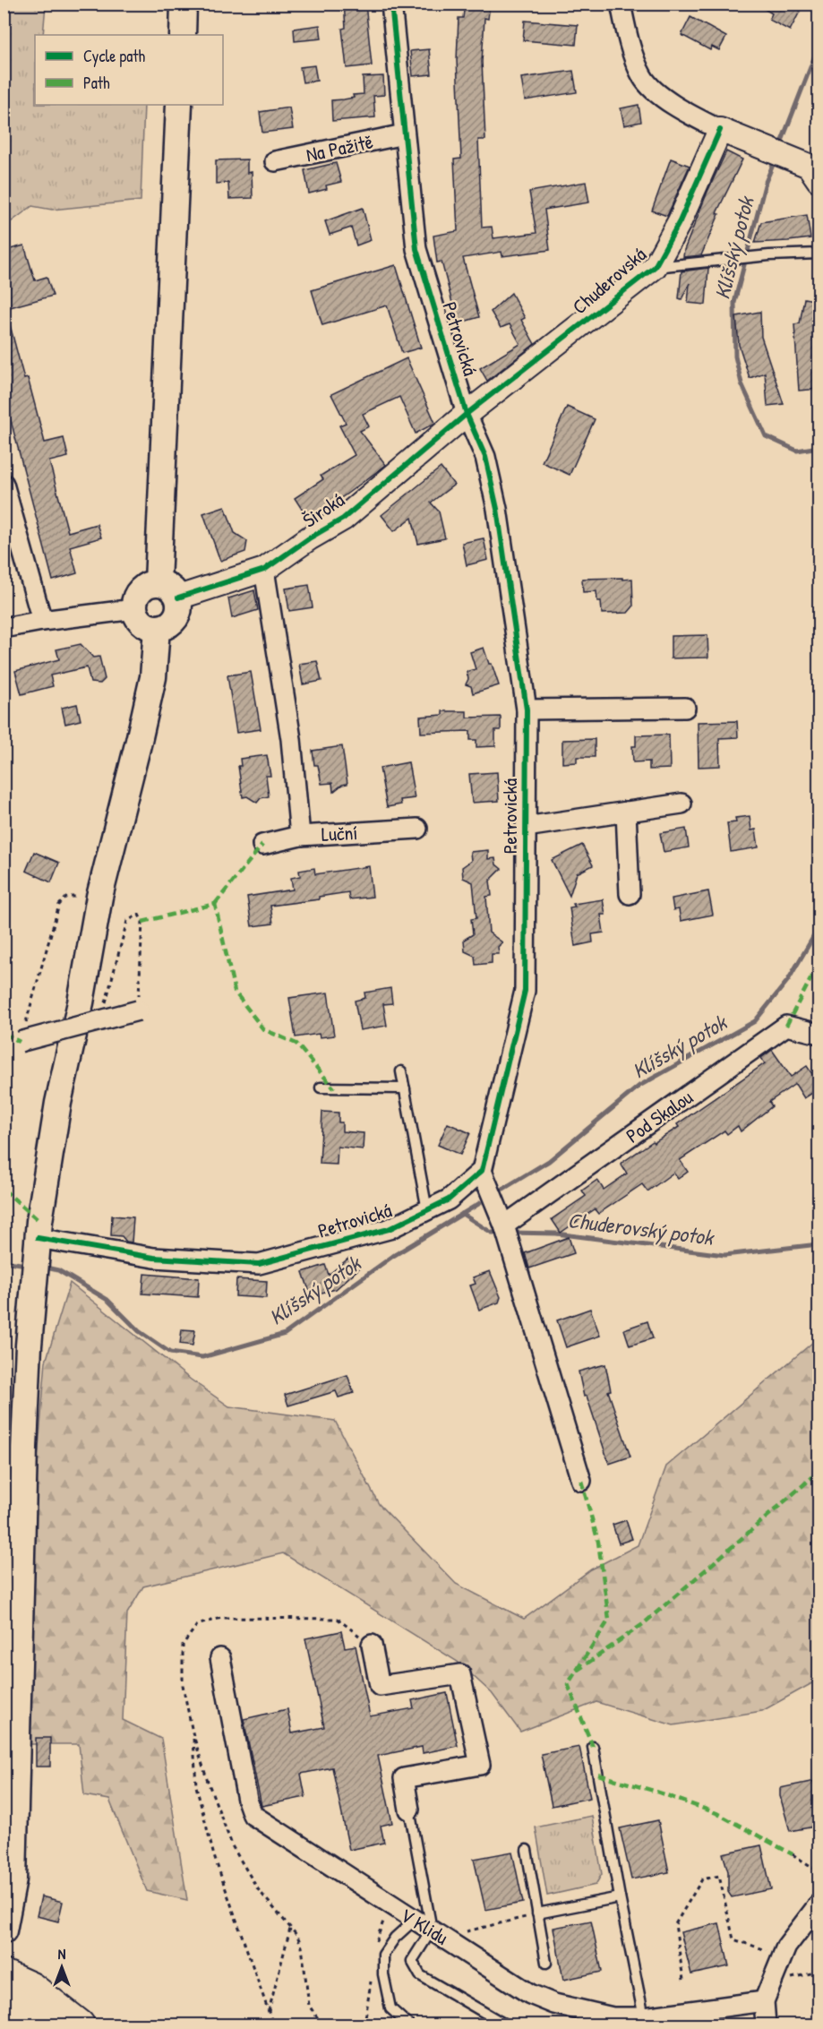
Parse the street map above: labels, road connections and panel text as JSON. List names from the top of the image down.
{
  "streets": {
    "street": [
      "Na Pažitě",
      "Chuderovská",
      "Petrovická",
      "Široká",
      "Luční",
      "Pod Skalou",
      "V Klidu"
    ]
  },
  "crossings": [
    ["Na Pažitě", "Petrovická"],
    ["Chuderovská", "Petrovická"],
    ["Chuderovská", "Široká"],
    ["Petrovická", "Široká"]
  ],
  "water": ["Klíšský potok", "Chuderovský potok"],
  "legend": ["Cycle path", "Path"],
  "north": "top"
}
